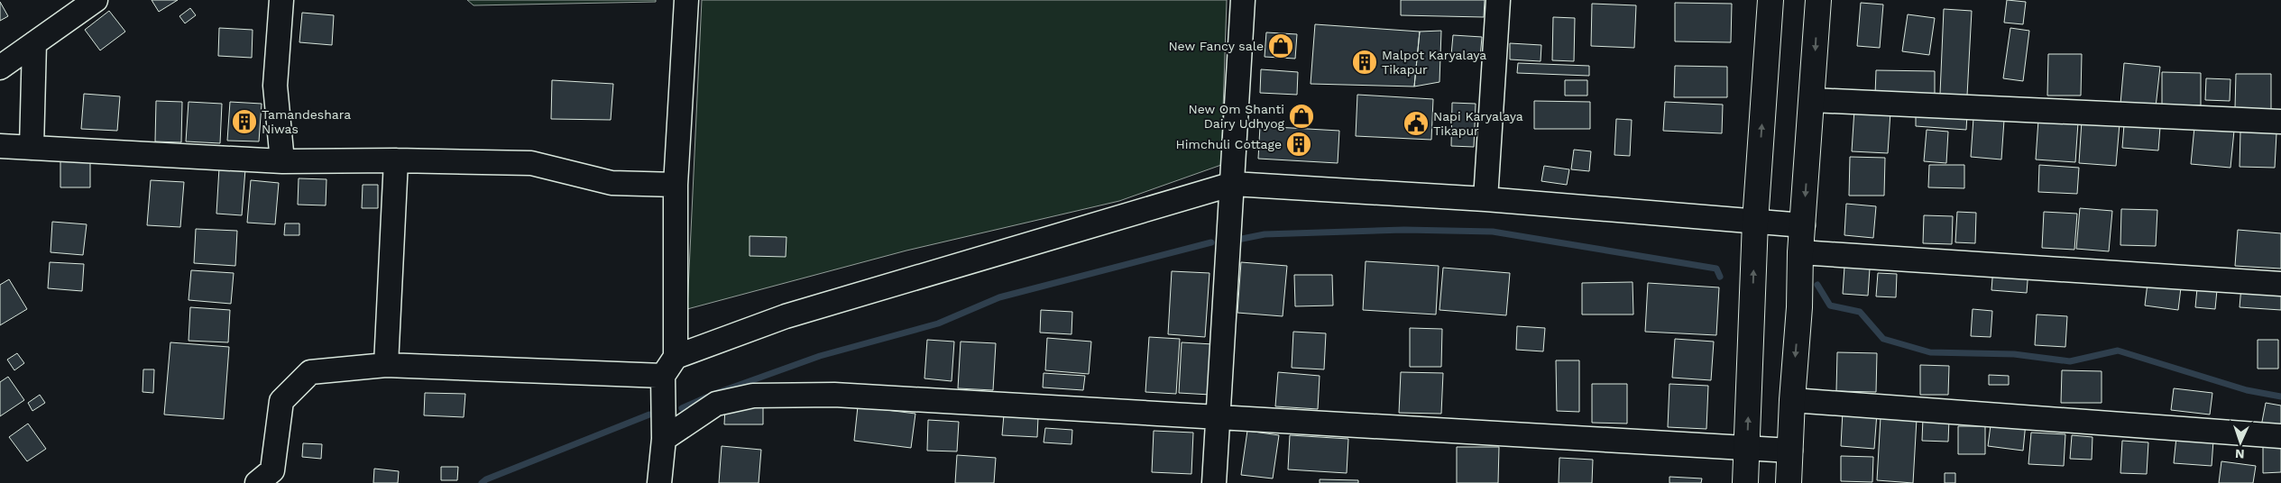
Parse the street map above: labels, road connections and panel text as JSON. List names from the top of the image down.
{
  "places": {
    "shop": ["New Fancy sale", "New Om Shanti Dairy Udhyog"],
    "building": ["Malpot Karyalaya Tikapur", "Tamandeshara Niwas", "Himchuli Cottage"],
    "public building": ["Napi Karyalaya Tikapur"]
  },
  "north": "bottom"
}
